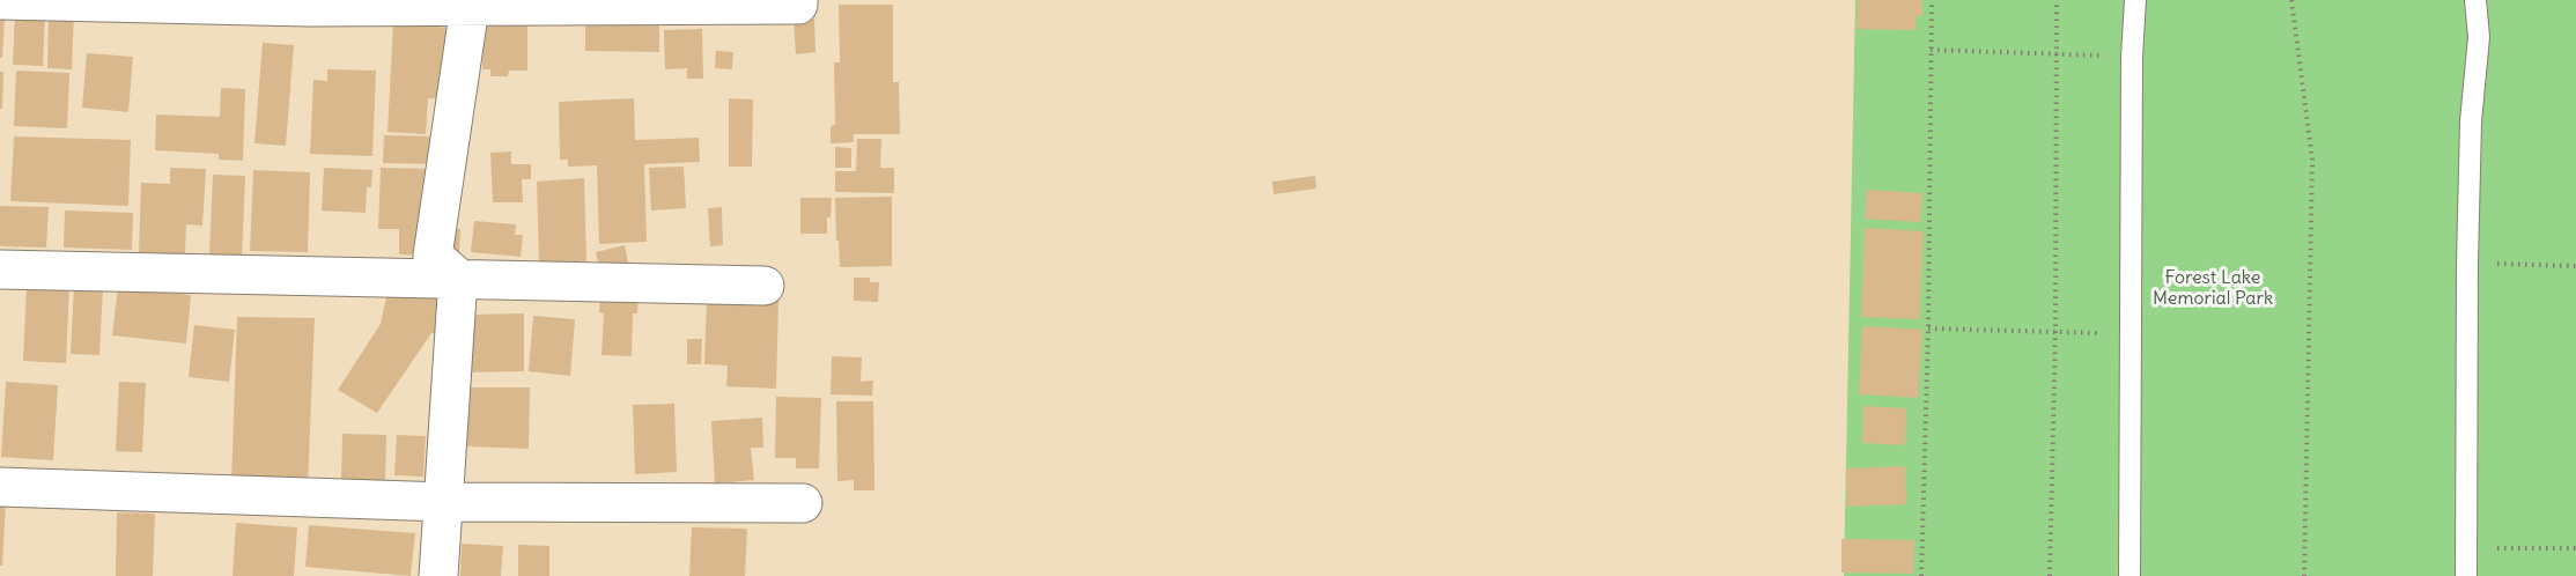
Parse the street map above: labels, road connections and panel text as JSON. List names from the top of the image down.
{
  "parks": ["Forest Lake Memorial Park"]
}
